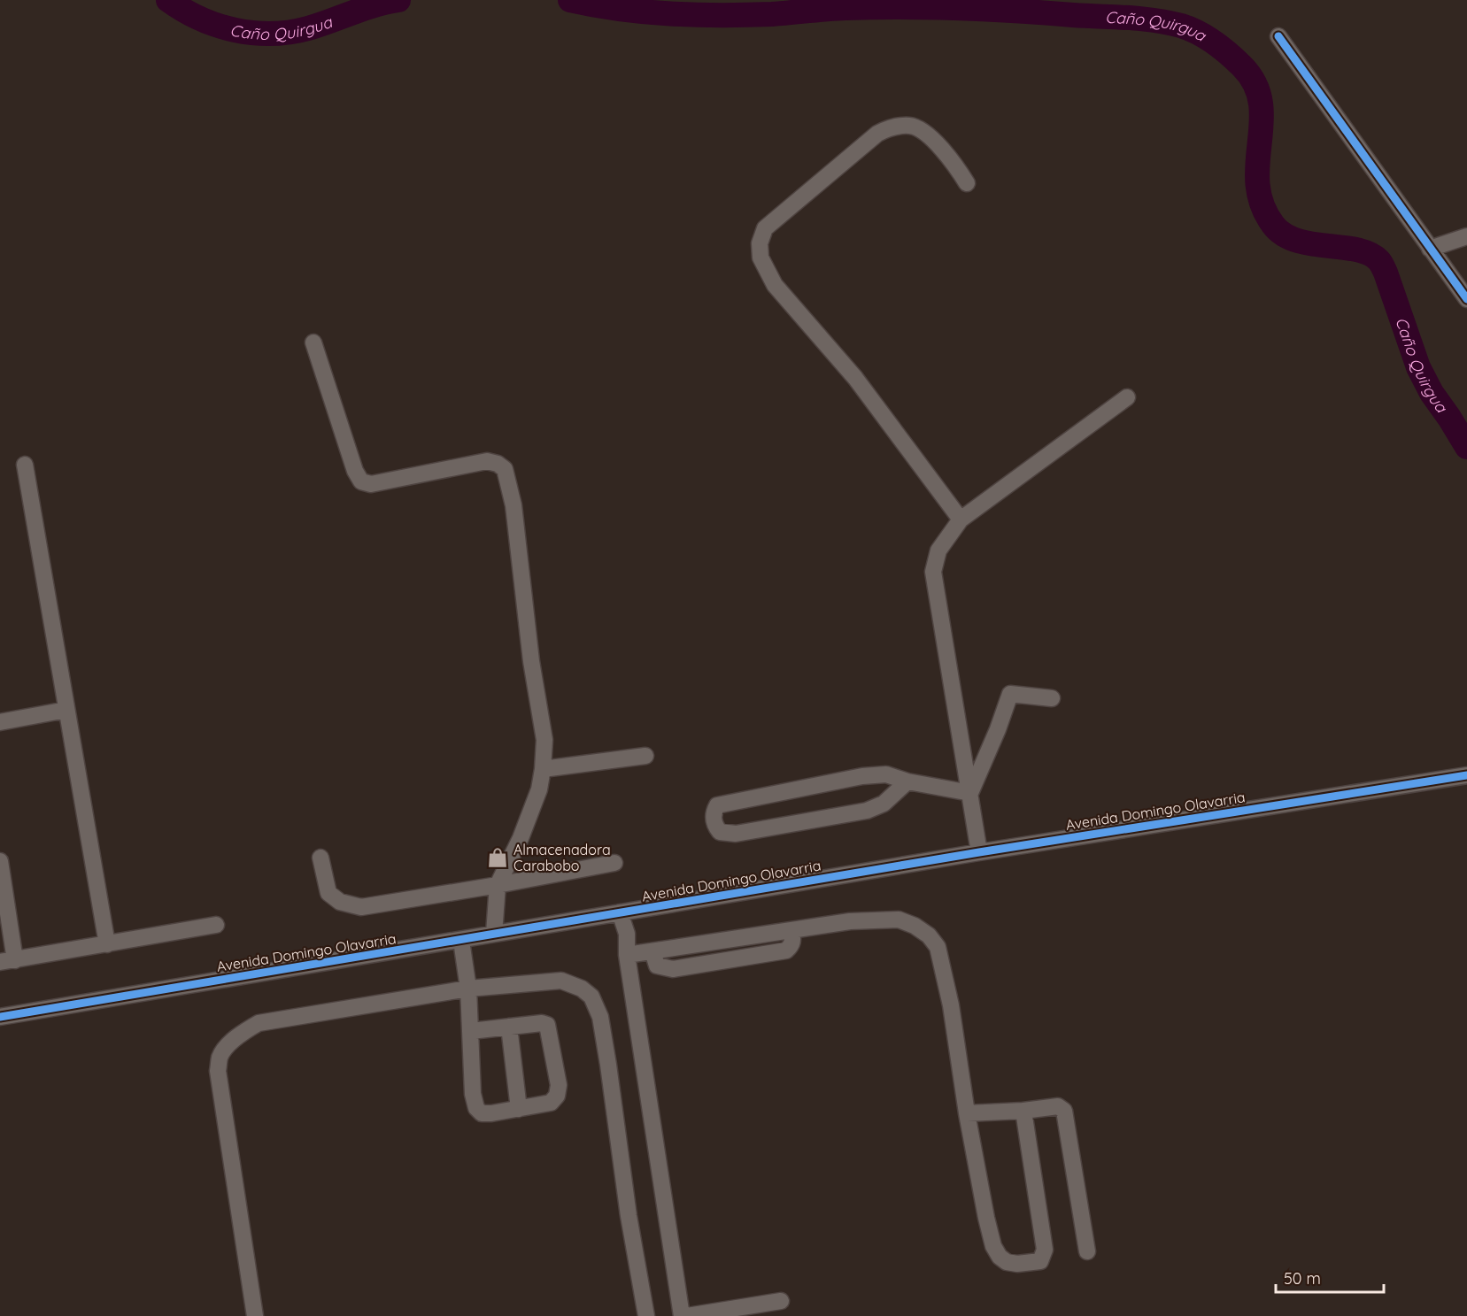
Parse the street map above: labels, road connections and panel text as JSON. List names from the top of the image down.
{
  "streets": {
    "street": ["Avenida Domingo Olavarria"]
  },
  "water": ["Caño Quirgua"],
  "places": {
    "shop": ["Almacenadora Carabobo"]
  },
  "scale_bar": "50 m"
}
